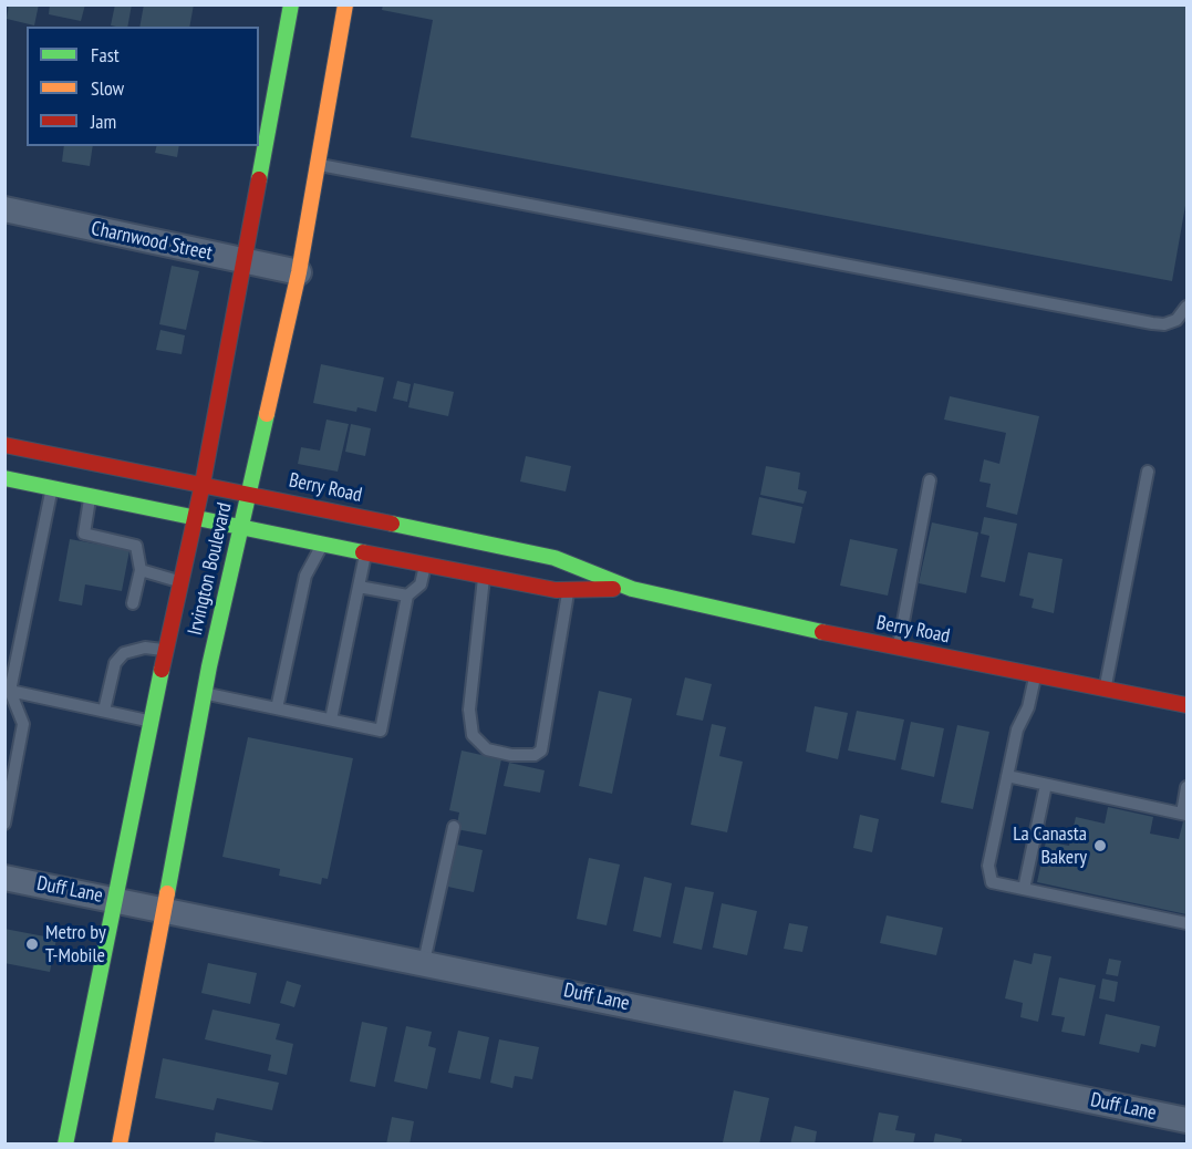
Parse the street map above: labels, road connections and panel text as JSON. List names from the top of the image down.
{
  "streets": {
    "main road": ["Berry Road", "Irvington Boulevard"],
    "street": ["Charnwood Street", "Duff Lane"]
  },
  "crossings": [
    ["Charnwood Street", "Irvington Boulevard"],
    ["Berry Road", "Irvington Boulevard"],
    ["Irvington Boulevard", "Duff Lane"]
  ],
  "places": ["La Canasta Bakery", "Metro by T-Mobile"],
  "legend": ["Fast", "Slow", "Jam"]
}
